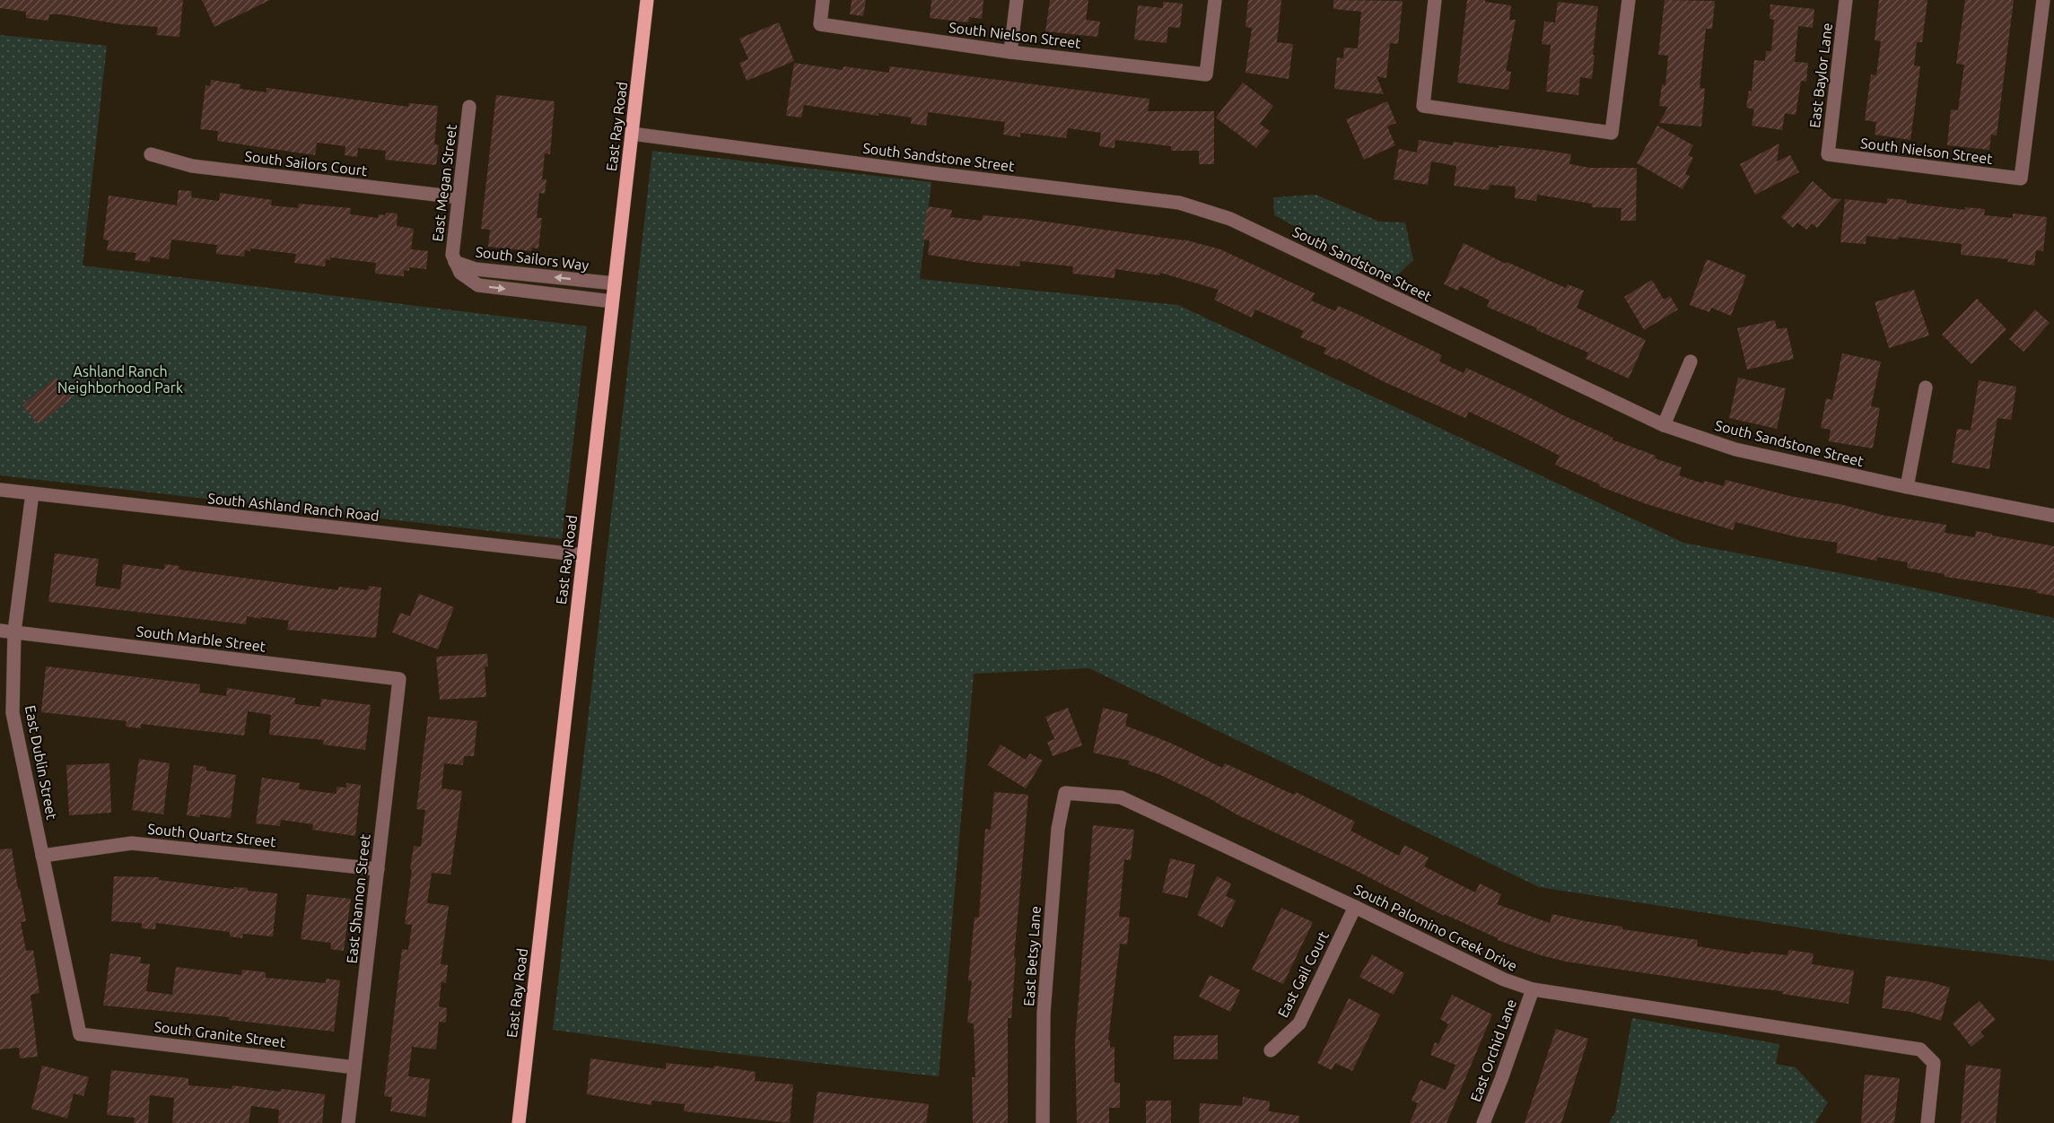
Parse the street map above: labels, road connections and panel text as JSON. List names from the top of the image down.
{
  "streets": {
    "main road": ["East Ray Road"],
    "street": [
      "South Nielson Street",
      "East Baylor Lane",
      "South Sandstone Street",
      "South Sailors Court",
      "East Megan Street",
      "South Sailors Way",
      "South Ashland Ranch Road",
      "South Marble Street",
      "East Dublin Street",
      "South Quartz Street",
      "East Shannon Street",
      "South Palomino Creek Drive",
      "East Betsy Lane",
      "East Gail Court",
      "South Granite Street",
      "East Orchid Lane"
    ]
  },
  "crossings": [
    ["South Nielson Street", "East Baylor Lane"],
    ["East Ray Road", "South Sandstone Street"],
    ["East Ray Road", "South Sailors Way"],
    ["East Ray Road", "South Ashland Ranch Road"],
    ["South Sailors Court", "East Megan Street"],
    ["East Megan Street", "South Sailors Way"],
    ["South Ashland Ranch Road", "East Dublin Street"],
    ["South Marble Street", "East Dublin Street"],
    ["South Marble Street", "East Shannon Street"],
    ["East Dublin Street", "South Quartz Street"],
    ["East Dublin Street", "South Granite Street"],
    ["South Quartz Street", "East Shannon Street"],
    ["East Shannon Street", "South Granite Street"],
    ["South Palomino Creek Drive", "East Betsy Lane"],
    ["South Palomino Creek Drive", "East Gail Court"],
    ["South Palomino Creek Drive", "East Orchid Lane"]
  ],
  "parks": ["Ashland Ranch Neighborhood Park"]
}
